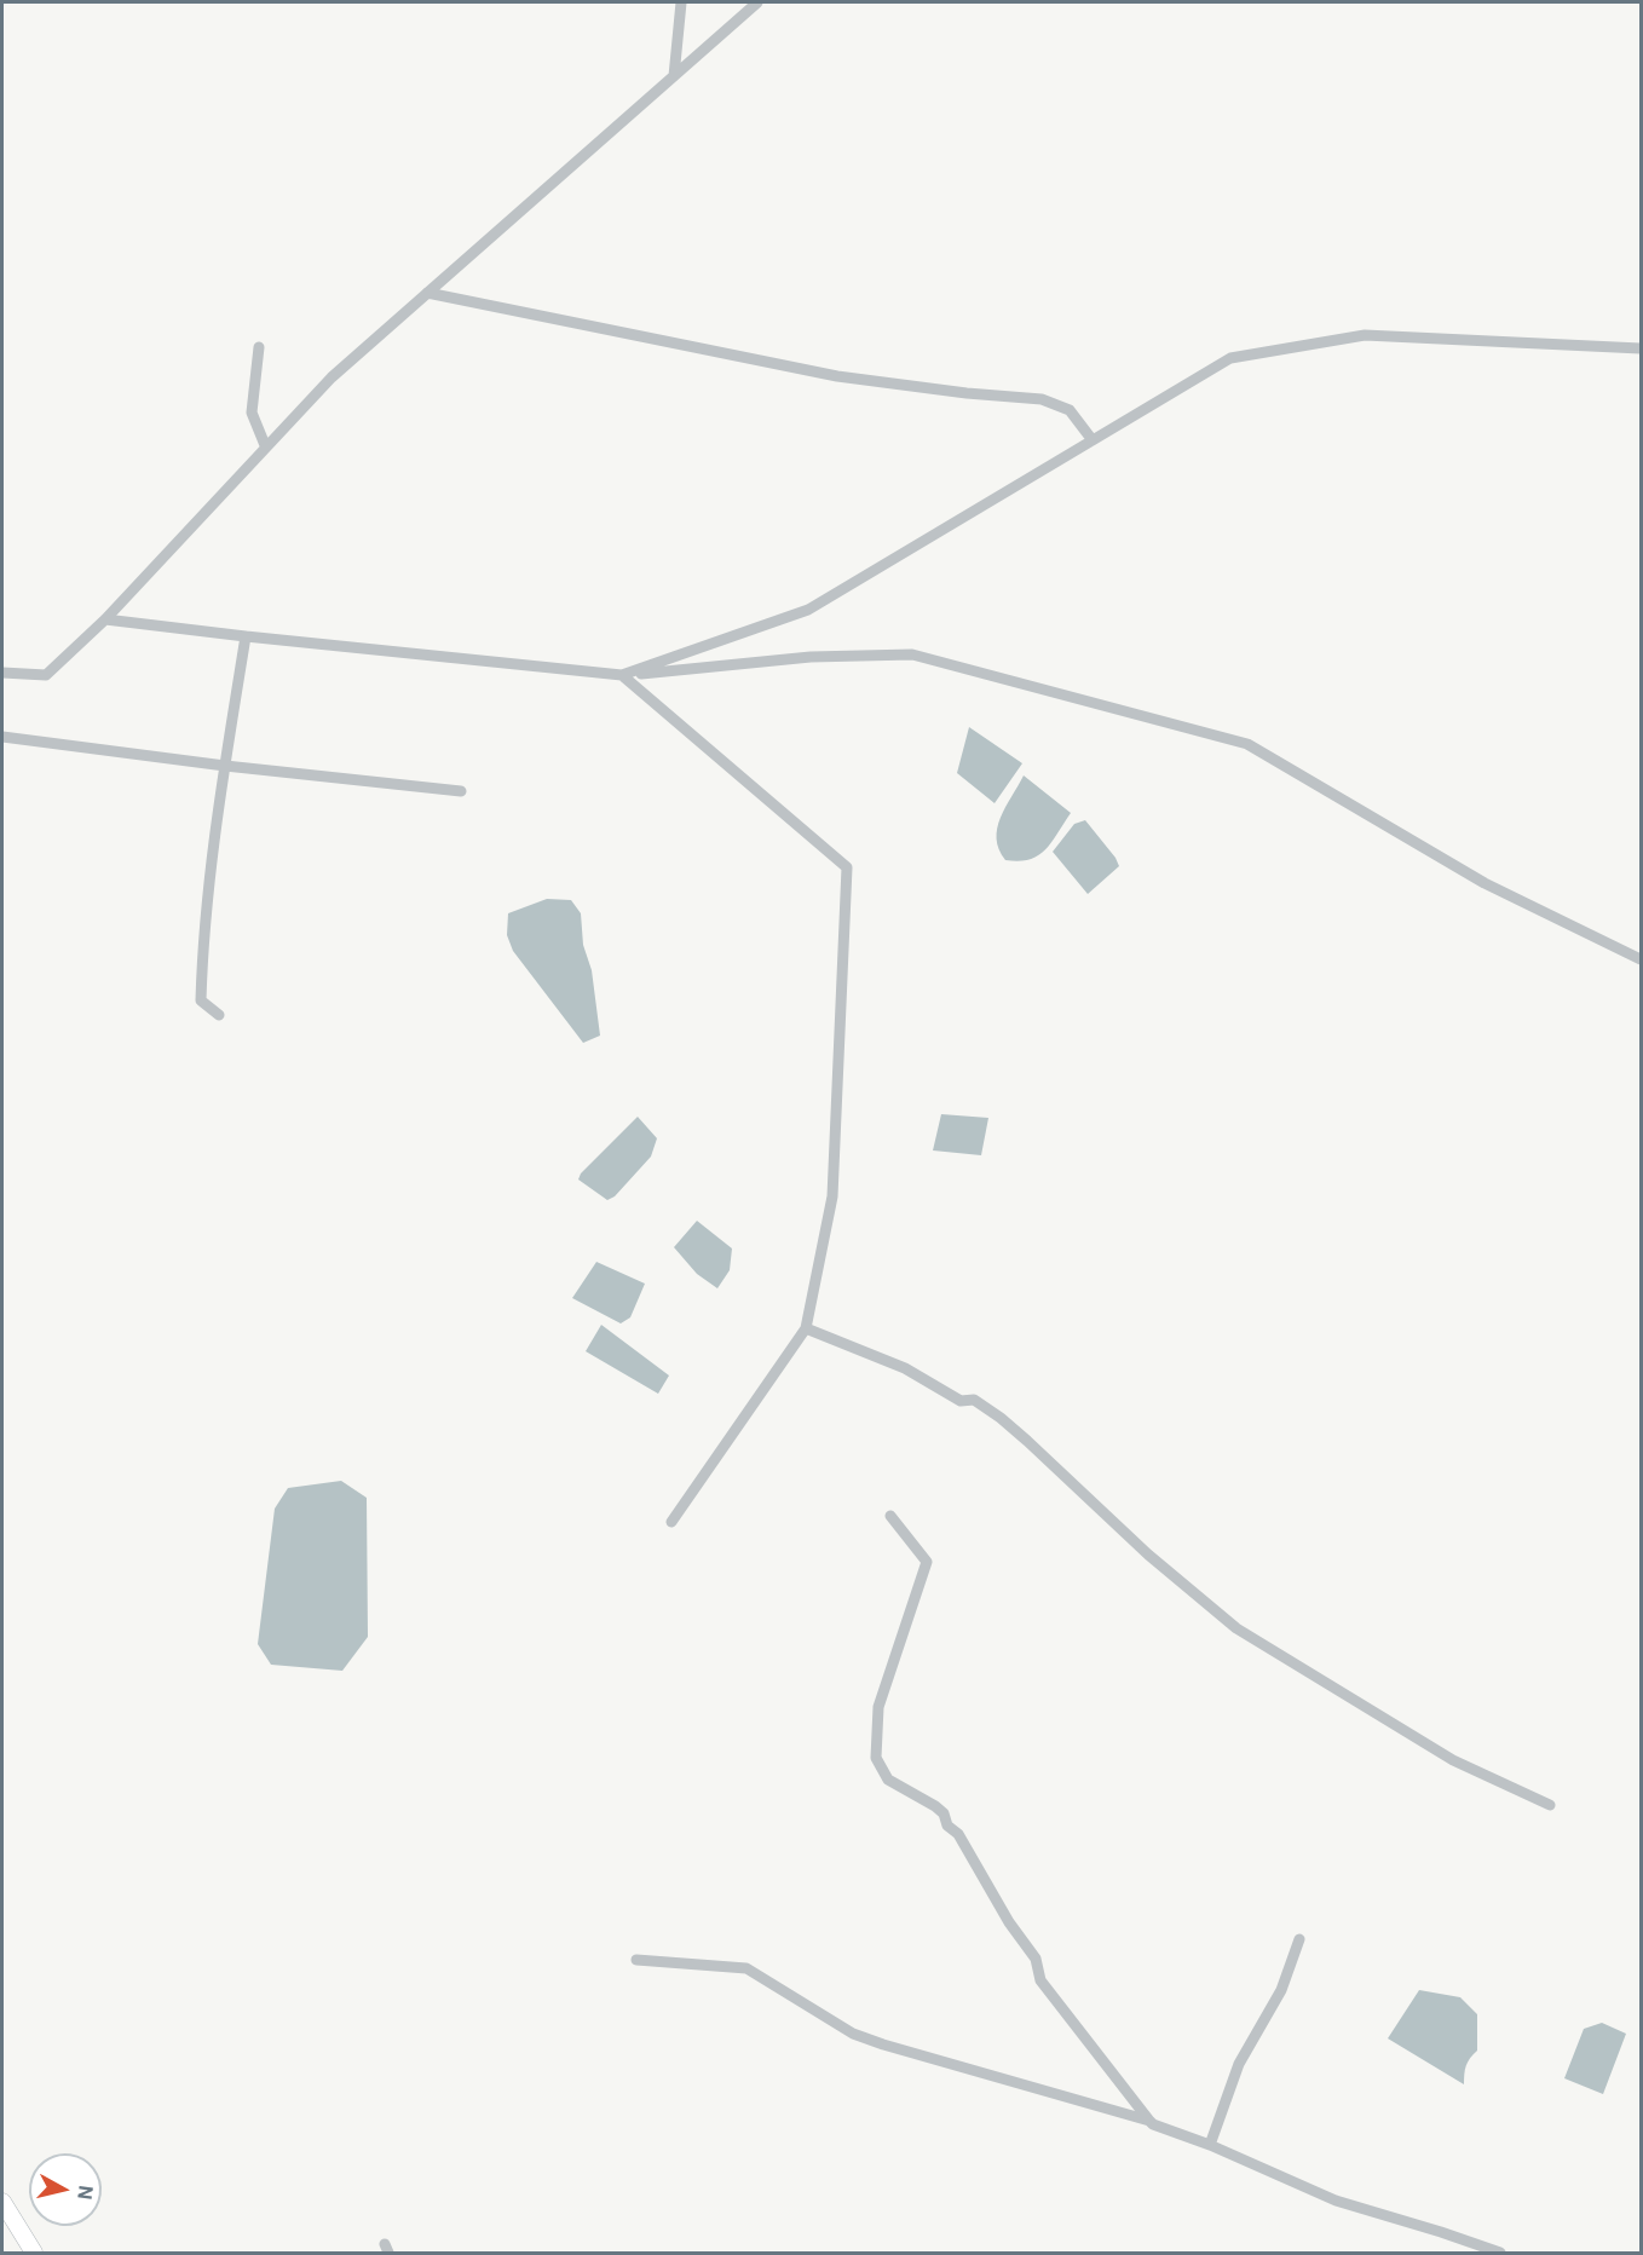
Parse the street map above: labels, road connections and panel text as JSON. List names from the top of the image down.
{
  "north": "right"
}
